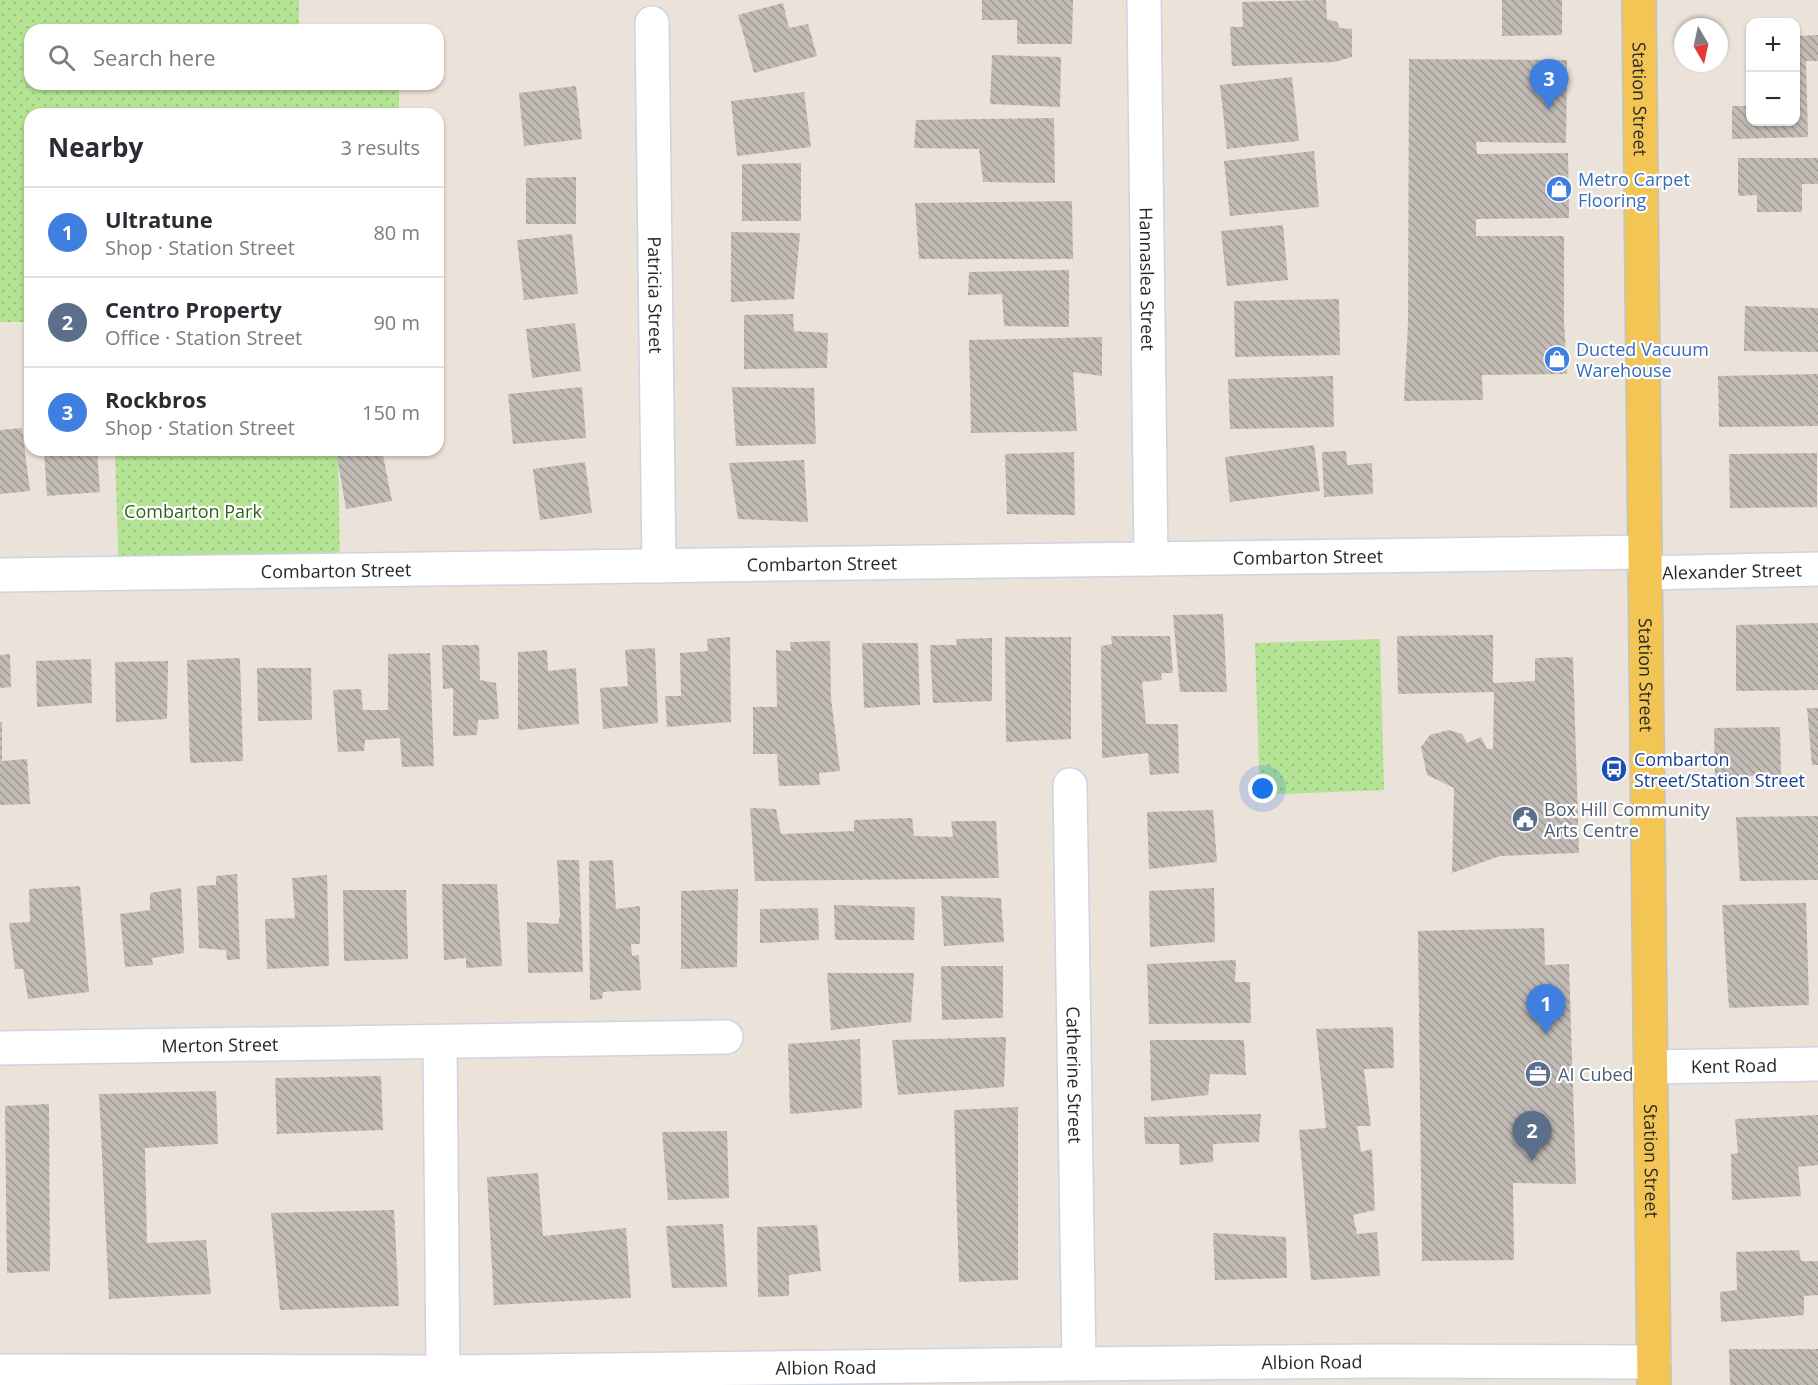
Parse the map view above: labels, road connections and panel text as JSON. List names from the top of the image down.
{
  "streets": {
    "main road": ["Station Street"],
    "street": [
      "Hannaslea Street",
      "Patricia Street",
      "Combarton Street",
      "Alexander Street",
      "Merton Street",
      "Kent Road",
      "Catherine Street",
      "Albion Road"
    ]
  },
  "crossings": [
    ["Station Street", "Combarton Street"],
    ["Station Street", "Alexander Street"],
    ["Station Street", "Kent Road"],
    ["Station Street", "Albion Road"],
    ["Hannaslea Street", "Combarton Street"],
    ["Patricia Street", "Combarton Street"],
    ["Combarton Street", "Alexander Street"],
    ["Catherine Street", "Albion Road"]
  ],
  "parks": ["Combarton Park"],
  "places": {
    "shop": ["Metro Carpet Flooring", "Ducted Vacuum Warehouse"],
    "bus stop": ["Combarton Street/Station Street"],
    "public building": ["Box Hill Community Arts Centre"],
    "office": ["AI Cubed"]
  },
  "north": "bottom",
  "page": {
    "map_buttons": ["+", "−"],
    "search": "Search here",
    "pins": ["3", "1", "2"],
    "heading": ["Nearby", "3 results"],
    "list": [
      {
        "mark": "1",
        "name": "Ultratune",
        "note": "Shop · Station Street",
        "value": "80 m"
      },
      {
        "mark": "2",
        "name": "Centro Property",
        "note": "Office · Station Street",
        "value": "90 m"
      },
      {
        "mark": "3",
        "name": "Rockbros",
        "note": "Shop · Station Street",
        "value": "150 m"
      }
    ]
  }
}
